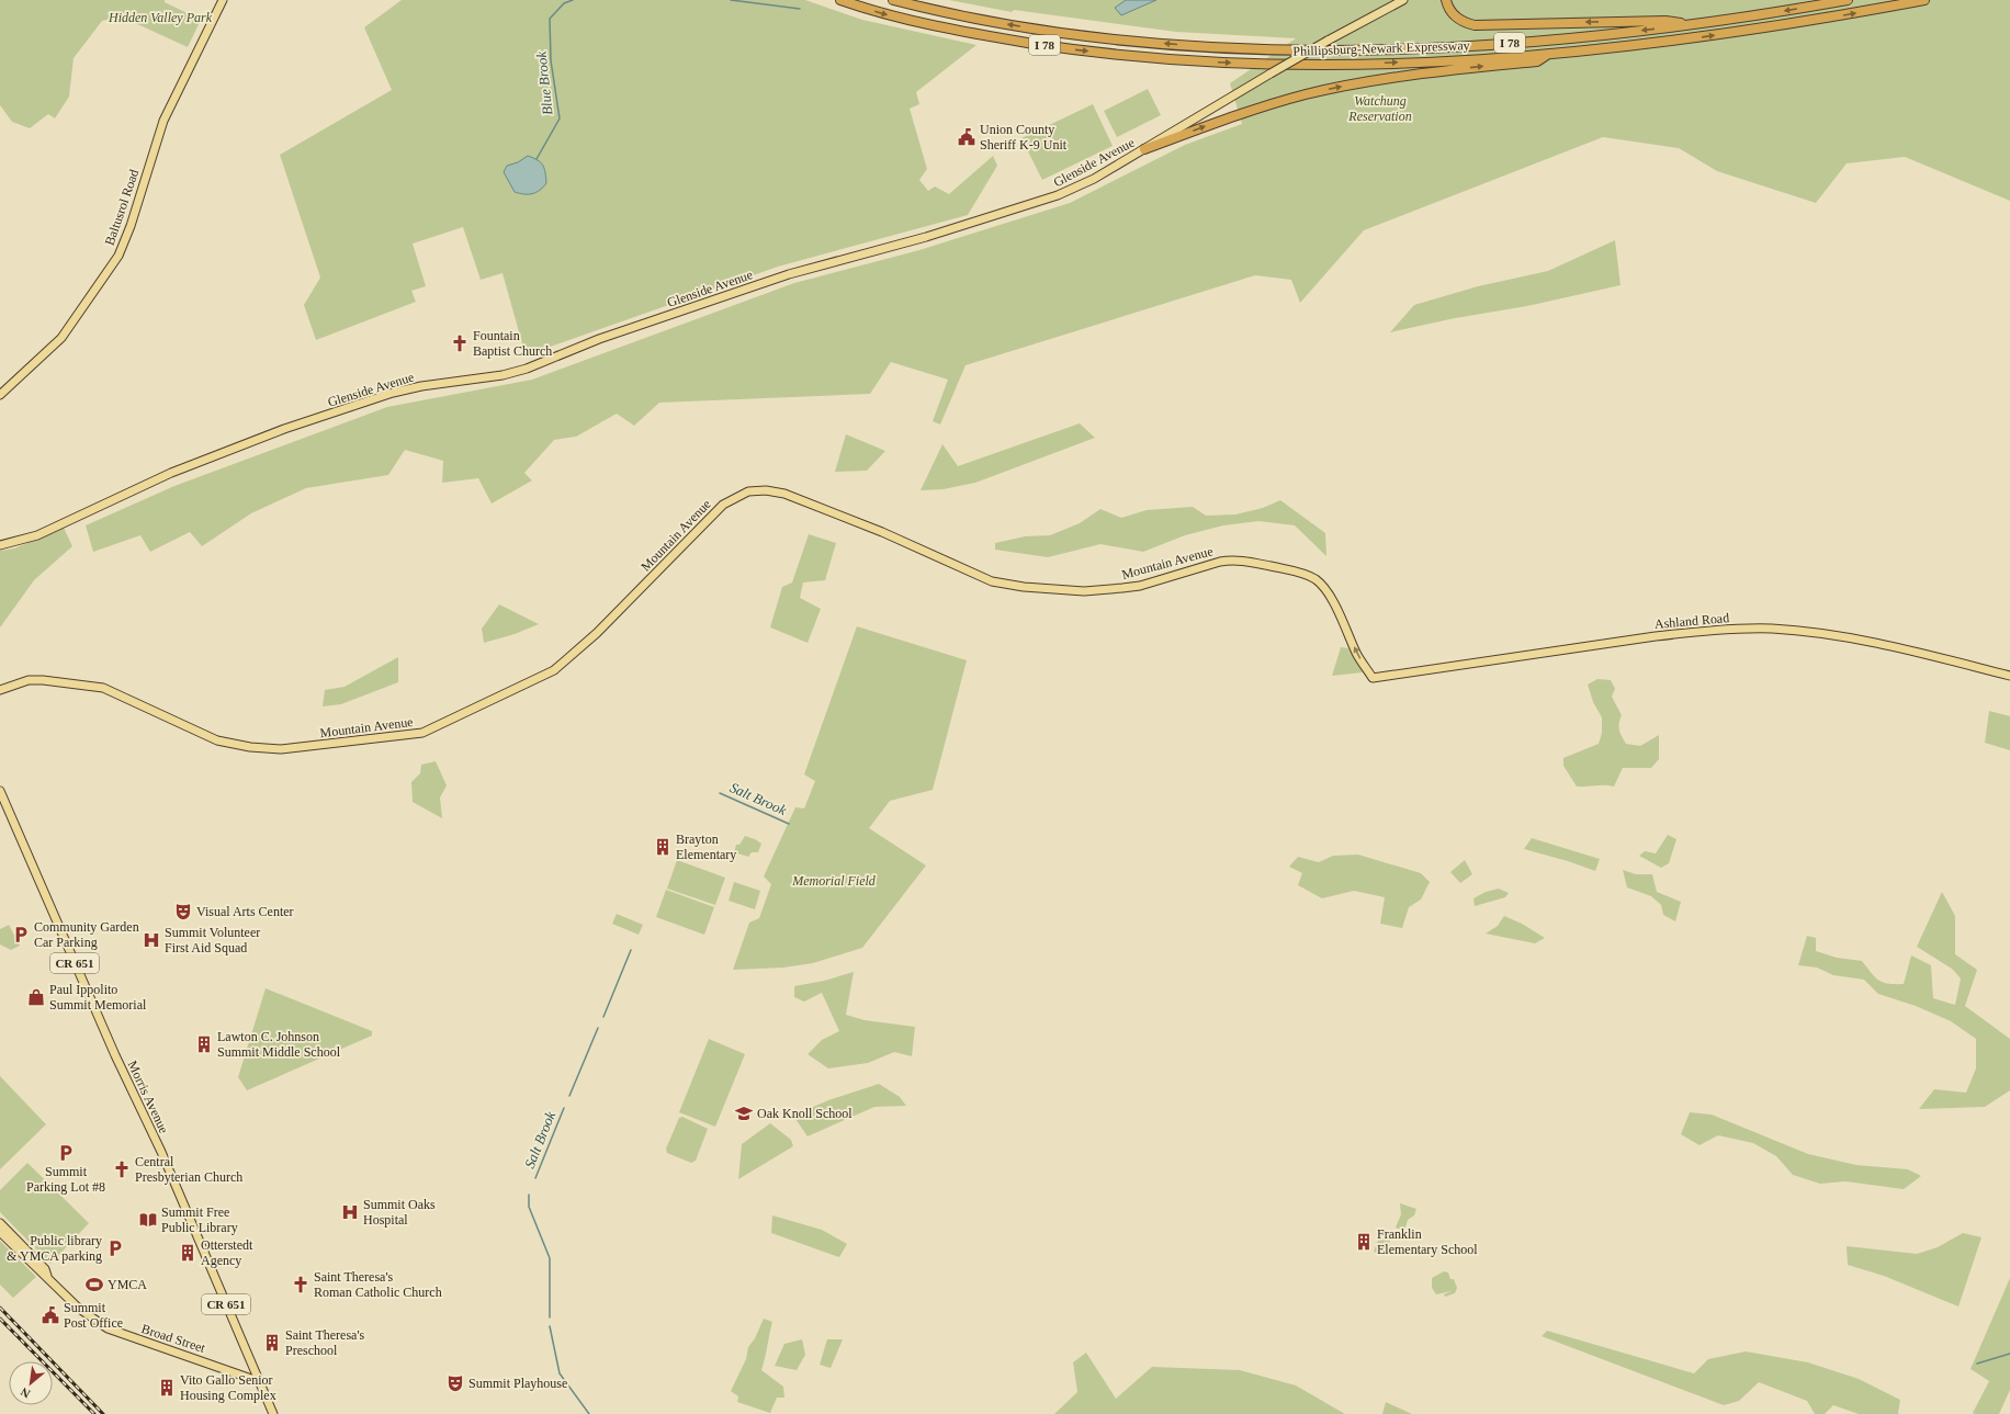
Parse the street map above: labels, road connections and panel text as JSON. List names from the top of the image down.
{
  "streets": {
    "highway": ["I 78", "Phillipsburg-Newark Expressway"],
    "main road": [
      "Glenside Avenue",
      "Baltusrol Road",
      "Mountain Avenue",
      "Ashland Road",
      "CR 651",
      "Morris Avenue",
      "Broad Street"
    ]
  },
  "crossings": [
    ["Mountain Avenue", "Ashland Road"],
    ["Morris Avenue", "Broad Street"]
  ],
  "one_way": ["Mountain Avenue"],
  "water": ["Blue Brook", "Salt Brook"],
  "parks": ["Hidden Valley Park", "Watchung Reservation", "Memorial Field"],
  "places": {
    "public building": ["Union County Sheriff K-9 Unit", "Summit Post Office"],
    "church": ["Fountain Baptist Church", "Central Presbyterian Church", "Saint Theresa's Roman Catholic Church"],
    "building": [
      "Brayton Elementary",
      "Lawton C. Johnson Summit Middle School",
      "Franklin Elementary School",
      "Otterstedt Agency",
      "Saint Theresa's Preschool",
      "Vito Gallo Senior Housing Complex"
    ],
    "theatre": ["Visual Arts Center", "Summit Playhouse"],
    "parking": ["Community Garden Car Parking", "Summit Parking Lot #8", "Public library & YMCA parking"],
    "hospital": ["Summit Volunteer First Aid Squad", "Summit Oaks Hospital"],
    "shop": ["Paul Ippolito Summit Memorial"],
    "school or university": ["Oak Knoll School"],
    "library": ["Summit Free Public Library"],
    "sports": ["YMCA"]
  },
  "north": "bottom left"
}
